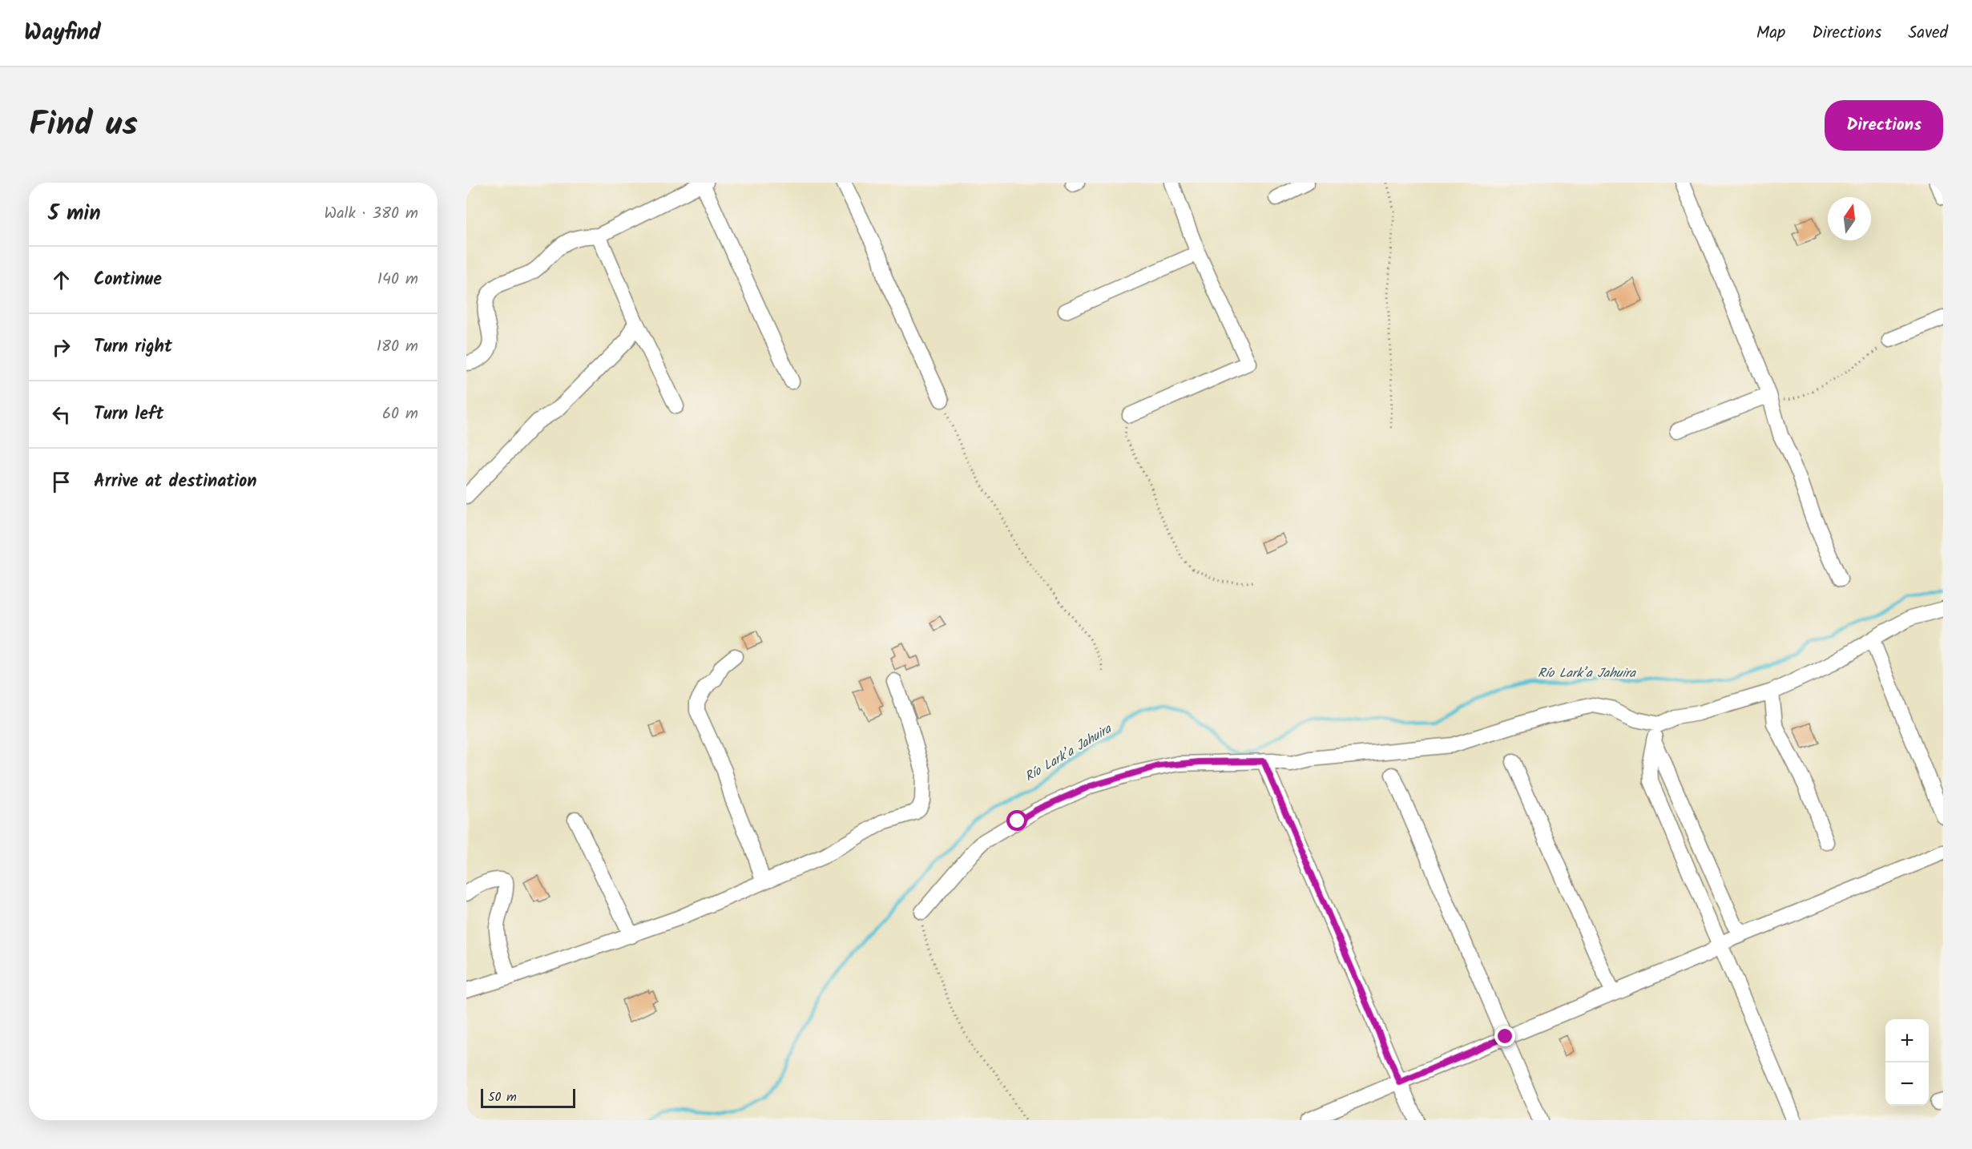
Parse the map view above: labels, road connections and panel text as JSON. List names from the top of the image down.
{
  "water": ["Río Lark’a Jahuira"],
  "scale_bar": "50 m",
  "north": "top",
  "page": {
    "header": "Wayfind",
    "nav": ["Map", "Directions", "Saved"],
    "title": "Find us",
    "buttons": "Directions",
    "heading": ["5 min", "Walk · 380 m"],
    "list": [
      ["Continue", "140 m"],
      ["Turn right", "180 m"],
      ["Turn left", "60 m"],
      "Arrive at destination"
    ],
    "map_buttons": ["+", "−"],
    "scale": "50 m"
  }
}
